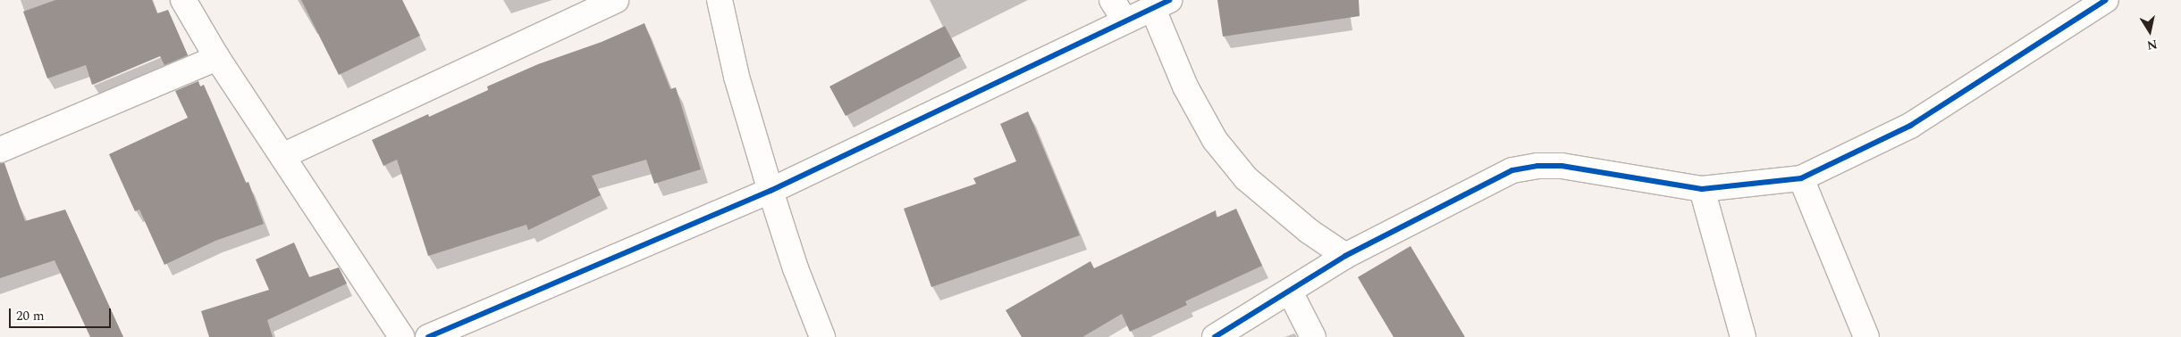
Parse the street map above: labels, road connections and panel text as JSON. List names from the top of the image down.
{
  "scale_bar": "20 m",
  "north": "bottom"
}
